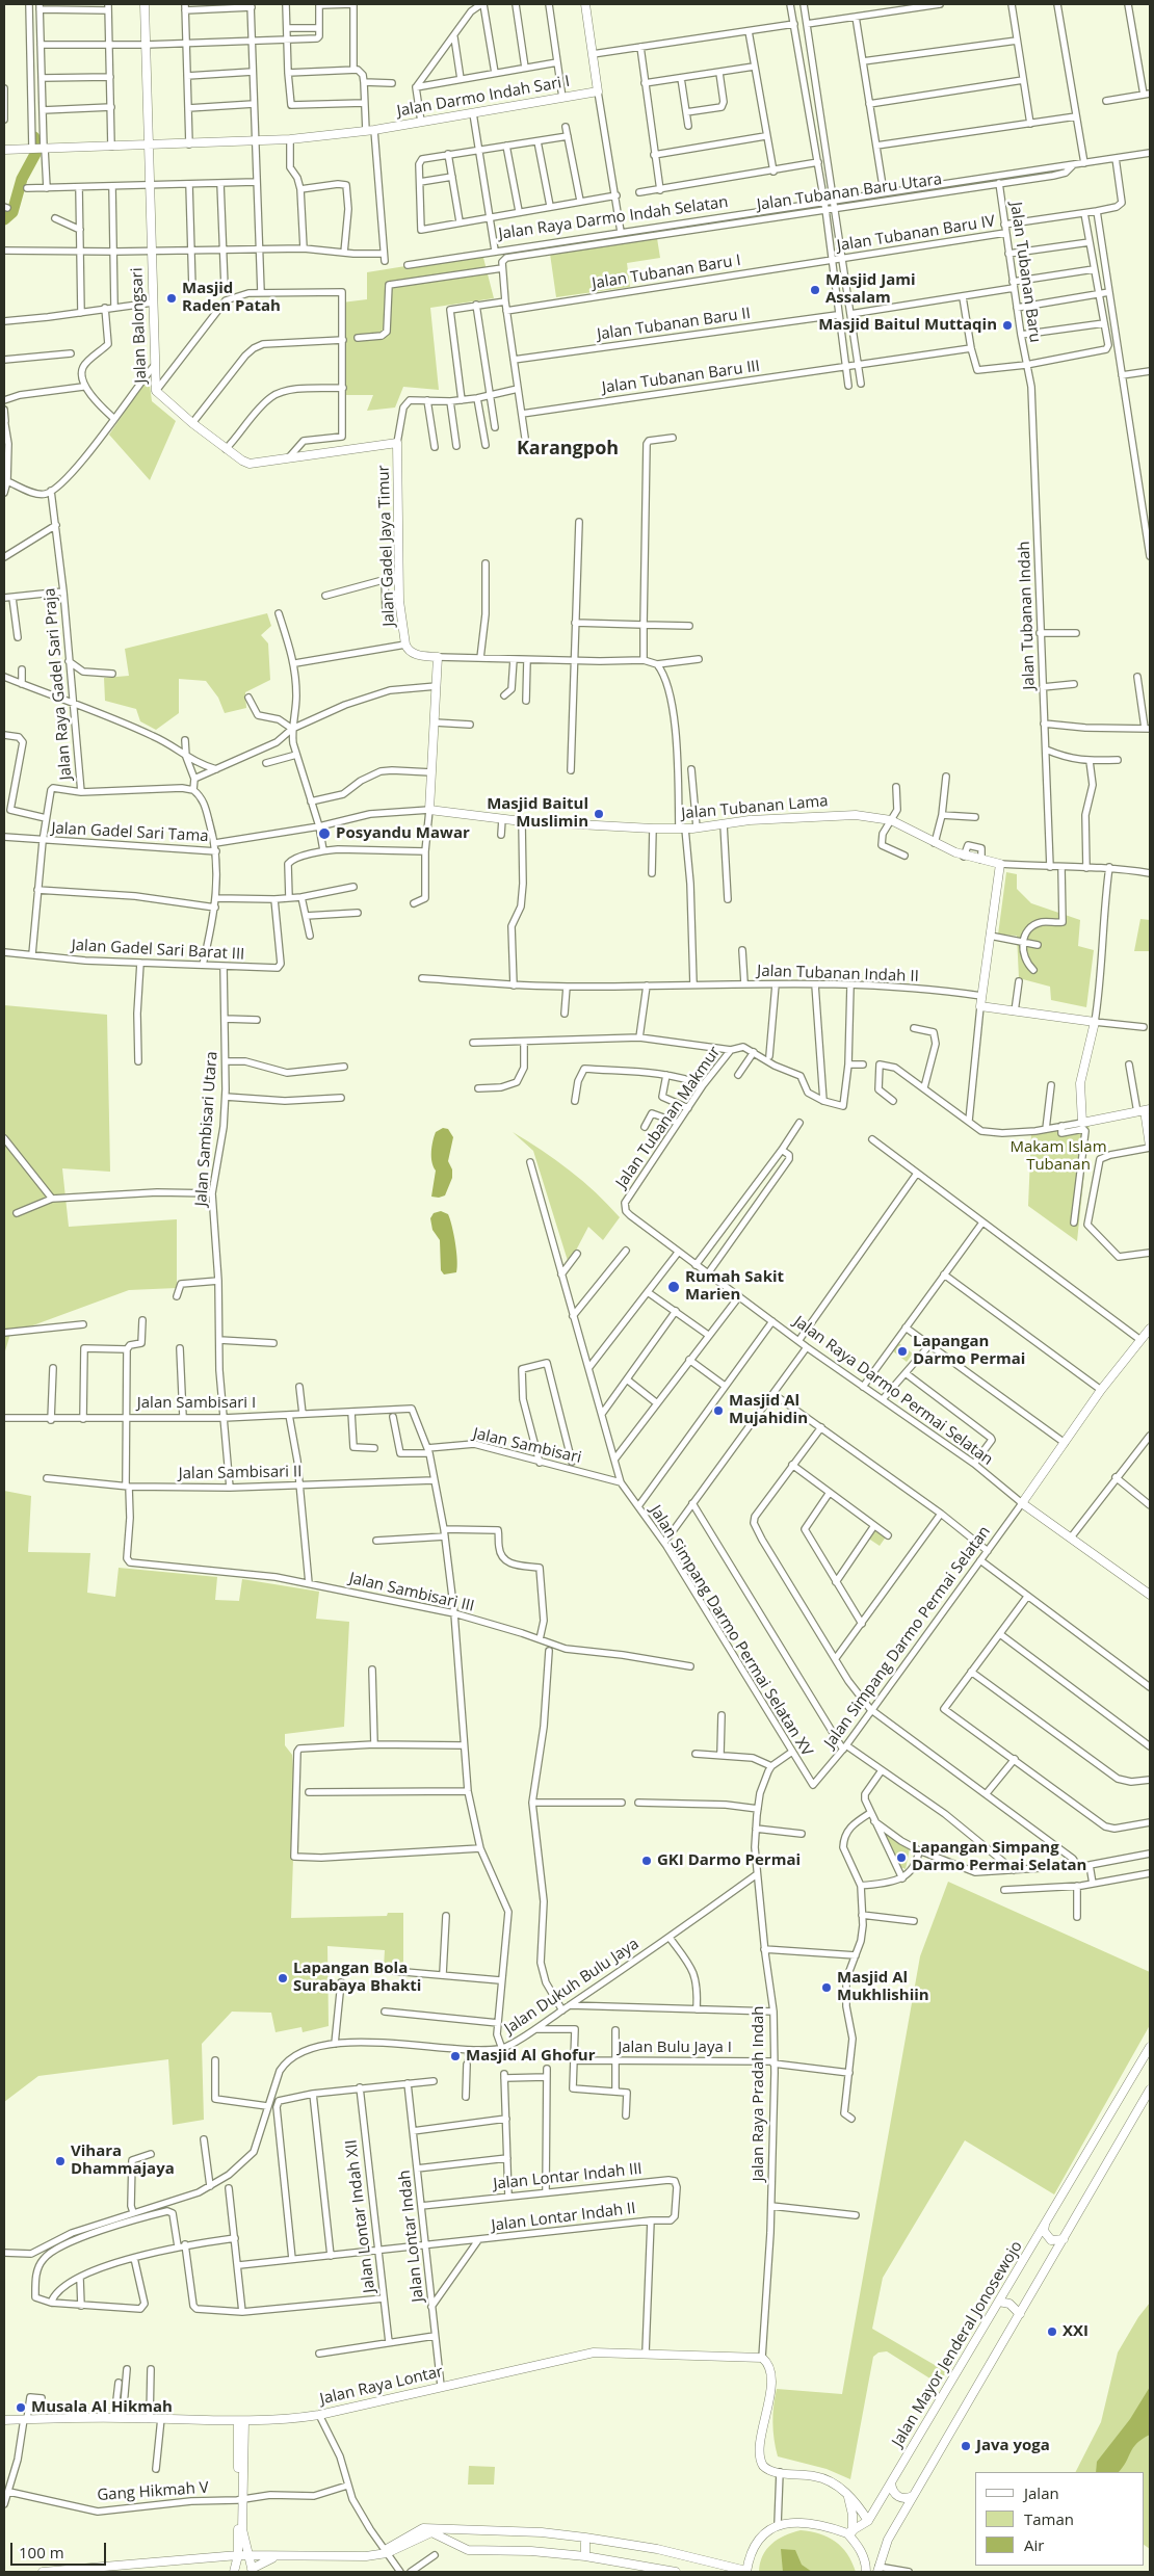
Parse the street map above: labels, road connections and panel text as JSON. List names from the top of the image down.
{
  "streets": {
    "street": [
      "Jalan Darmo Indah Sari I",
      "Jalan Tubanan Baru Utara",
      "Jalan Raya Darmo Indah Selatan",
      "Jalan Tubanan Baru IV",
      "Jalan Tubanan Baru I",
      "Jalan Tubanan Baru",
      "Jalan Tubanan Baru II",
      "Jalan Balongsari",
      "Jalan Tubanan Baru III",
      "Jalan Gadel Jaya Timur",
      "Jalan Tubanan Indah",
      "Jalan Raya Gadel Sari Praja",
      "Jalan Tubanan Lama",
      "Jalan Gadel Sari Tama",
      "Jalan Gadel Sari Barat III",
      "Jalan Tubanan Indah II",
      "Jalan Tubanan Makmur",
      "Jalan Sambisari Utara",
      "Jalan Raya Darmo Permai Selatan",
      "Jalan Sambisari I",
      "Jalan Sambisari",
      "Jalan Sambisari II",
      "Jalan Sambisari III",
      "Jalan Simpang Darmo Permai Selatan XV",
      "Jalan Simpang Darmo Permai Selatan",
      "Jalan Dukuh Bulu Jaya",
      "Jalan Bulu Jaya I",
      "Jalan Raya Pradah Indah",
      "Jalan Lontar Indah III",
      "Jalan Lontar Indah XII",
      "Jalan Lontar Indah II",
      "Jalan Lontar Indah",
      "Jalan Mayor Jenderal Jonosewojo",
      "Jalan Raya Lontar",
      "Gang Hikmah V"
    ]
  },
  "crossings": [
    ["Jalan Darmo Indah Sari I", "Jalan Balongsari"],
    ["Jalan Tubanan Baru Utara", "Jalan Raya Darmo Indah Selatan"],
    ["Jalan Tubanan Baru Utara", "Jalan Tubanan Baru"],
    ["Jalan Tubanan Baru IV", "Jalan Tubanan Baru I"],
    ["Jalan Tubanan Baru IV", "Jalan Tubanan Baru"],
    ["Jalan Tubanan Baru", "Jalan Tubanan Indah"],
    ["Jalan Balongsari", "Jalan Gadel Jaya Timur"],
    ["Jalan Raya Gadel Sari Praja", "Jalan Gadel Sari Tama"],
    ["Jalan Raya Gadel Sari Praja", "Jalan Gadel Sari Barat III"],
    ["Jalan Gadel Sari Tama", "Jalan Gadel Sari Barat III"],
    ["Jalan Gadel Sari Barat III", "Jalan Sambisari Utara"],
    ["Jalan Tubanan Makmur", "Jalan Raya Darmo Permai Selatan"],
    ["Jalan Sambisari Utara", "Jalan Sambisari I"],
    ["Jalan Sambisari Utara", "Jalan Sambisari II"],
    ["Jalan Raya Darmo Permai Selatan", "Jalan Simpang Darmo Permai Selatan"],
    ["Jalan Sambisari I", "Jalan Sambisari"],
    ["Jalan Sambisari", "Jalan Simpang Darmo Permai Selatan XV"],
    ["Jalan Sambisari II", "Jalan Sambisari III"],
    ["Jalan Simpang Darmo Permai Selatan XV", "Jalan Simpang Darmo Permai Selatan"],
    ["Jalan Dukuh Bulu Jaya", "Jalan Raya Pradah Indah"],
    ["Jalan Bulu Jaya I", "Jalan Raya Pradah Indah"],
    ["Jalan Raya Pradah Indah", "Jalan Raya Lontar"],
    ["Jalan Lontar Indah III", "Jalan Lontar Indah II"],
    ["Jalan Lontar Indah III", "Jalan Lontar Indah"],
    ["Jalan Lontar Indah XII", "Jalan Lontar Indah II"],
    ["Jalan Lontar Indah II", "Jalan Lontar Indah"],
    ["Jalan Lontar Indah II", "Jalan Raya Lontar"],
    ["Jalan Lontar Indah", "Jalan Raya Lontar"]
  ],
  "districts": ["Karangpoh"],
  "parks": ["Makam Islam Tubanan"],
  "places": [
    "Masjid Jami Assalam",
    "Masjid Raden Patah",
    "Masjid Baitul Muttaqin",
    "Masjid Baitul Muslimin",
    "Posyandu Mawar",
    "Rumah Sakit Marien",
    "Lapangan Darmo Permai",
    "Masjid Al Mujahidin",
    "Lapangan Simpang Darmo Permai Selatan",
    "GKI Darmo Permai",
    "Lapangan Bola Surabaya Bhakti",
    "Masjid Al Mukhlishiin",
    "Masjid Al Ghofur",
    "Vihara Dhammajaya",
    "XXI",
    "Musala Al Hikmah",
    "Java yoga"
  ],
  "legend": ["Jalan", "Taman", "Air"],
  "scale_bar": "100 m"
}
